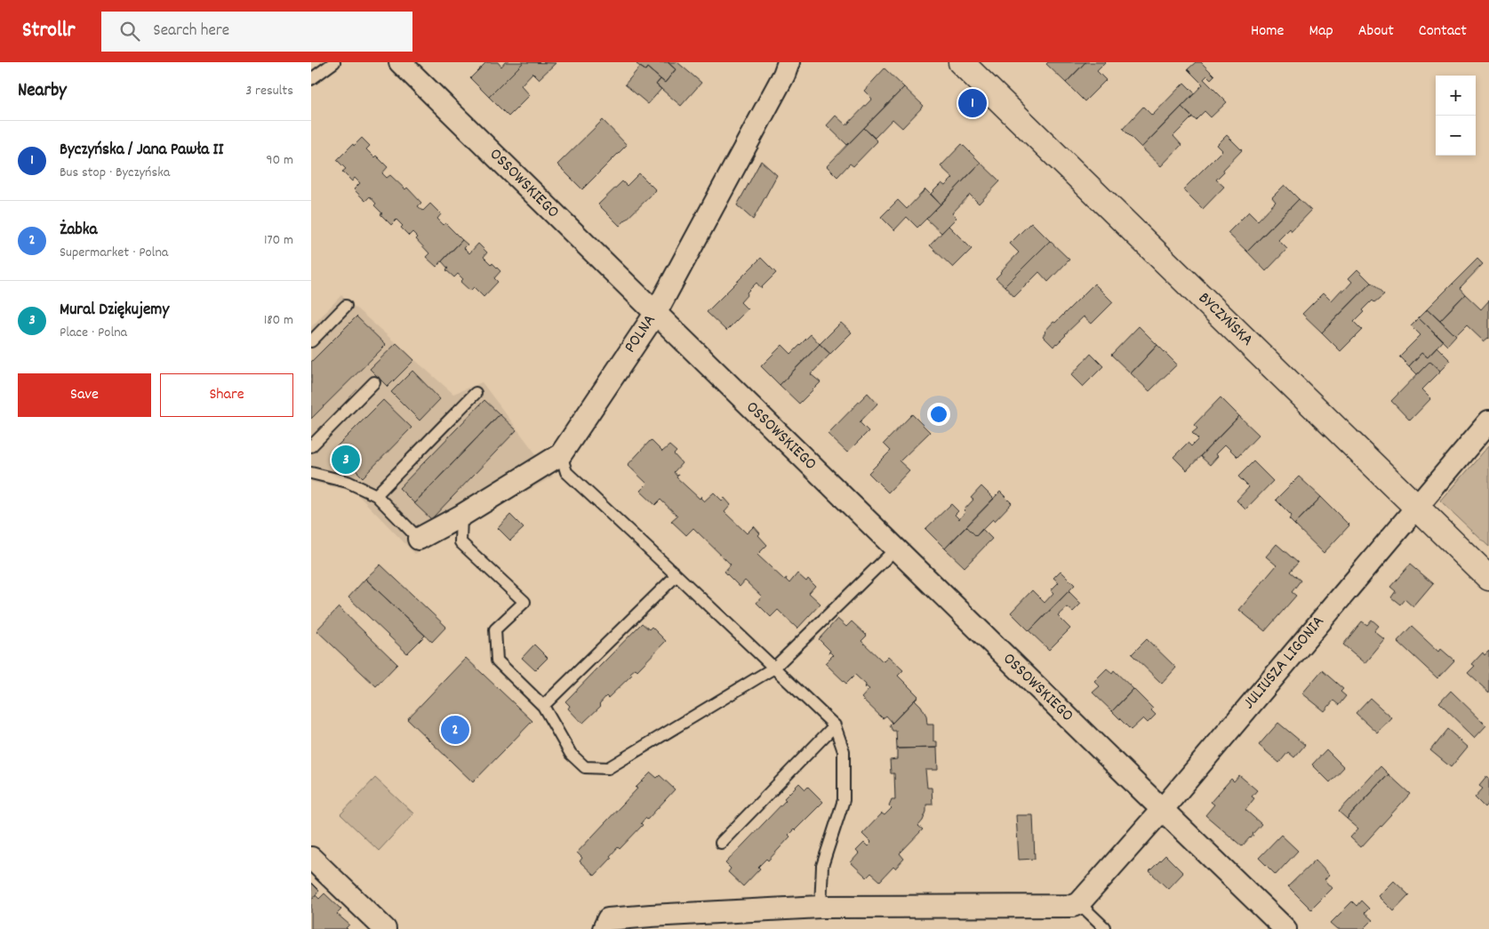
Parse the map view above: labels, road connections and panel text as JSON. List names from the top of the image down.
{
  "streets": {
    "street": [
      "OSSOWSKIEGO",
      "BYCZYŃSKA",
      "POLNA",
      "JULIUSZA LIGONIA"
    ]
  },
  "crossings": [
    ["OSSOWSKIEGO", "POLNA"],
    ["OSSOWSKIEGO", "JULIUSZA LIGONIA"],
    ["BYCZYŃSKA", "JULIUSZA LIGONIA"]
  ],
  "page": {
    "header": "Strollr",
    "search": "Search here",
    "nav": [
      "Home",
      "Map",
      "About",
      "Contact"
    ],
    "heading": ["Nearby", "3 results"],
    "map_buttons": ["+", "−"],
    "pins": ["1", "3", "2"],
    "list": [
      {
        "mark": "1",
        "name": "Byczyńska / Jana Pawła II",
        "note": "Bus stop · Byczyńska",
        "value": "90 m"
      },
      {
        "mark": "2",
        "name": "Żabka",
        "note": "Supermarket · Polna",
        "value": "170 m"
      },
      {
        "mark": "3",
        "name": "Mural Dziękujemy",
        "note": "Place · Polna",
        "value": "180 m"
      }
    ],
    "buttons": ["Save", "Share"]
  }
}
